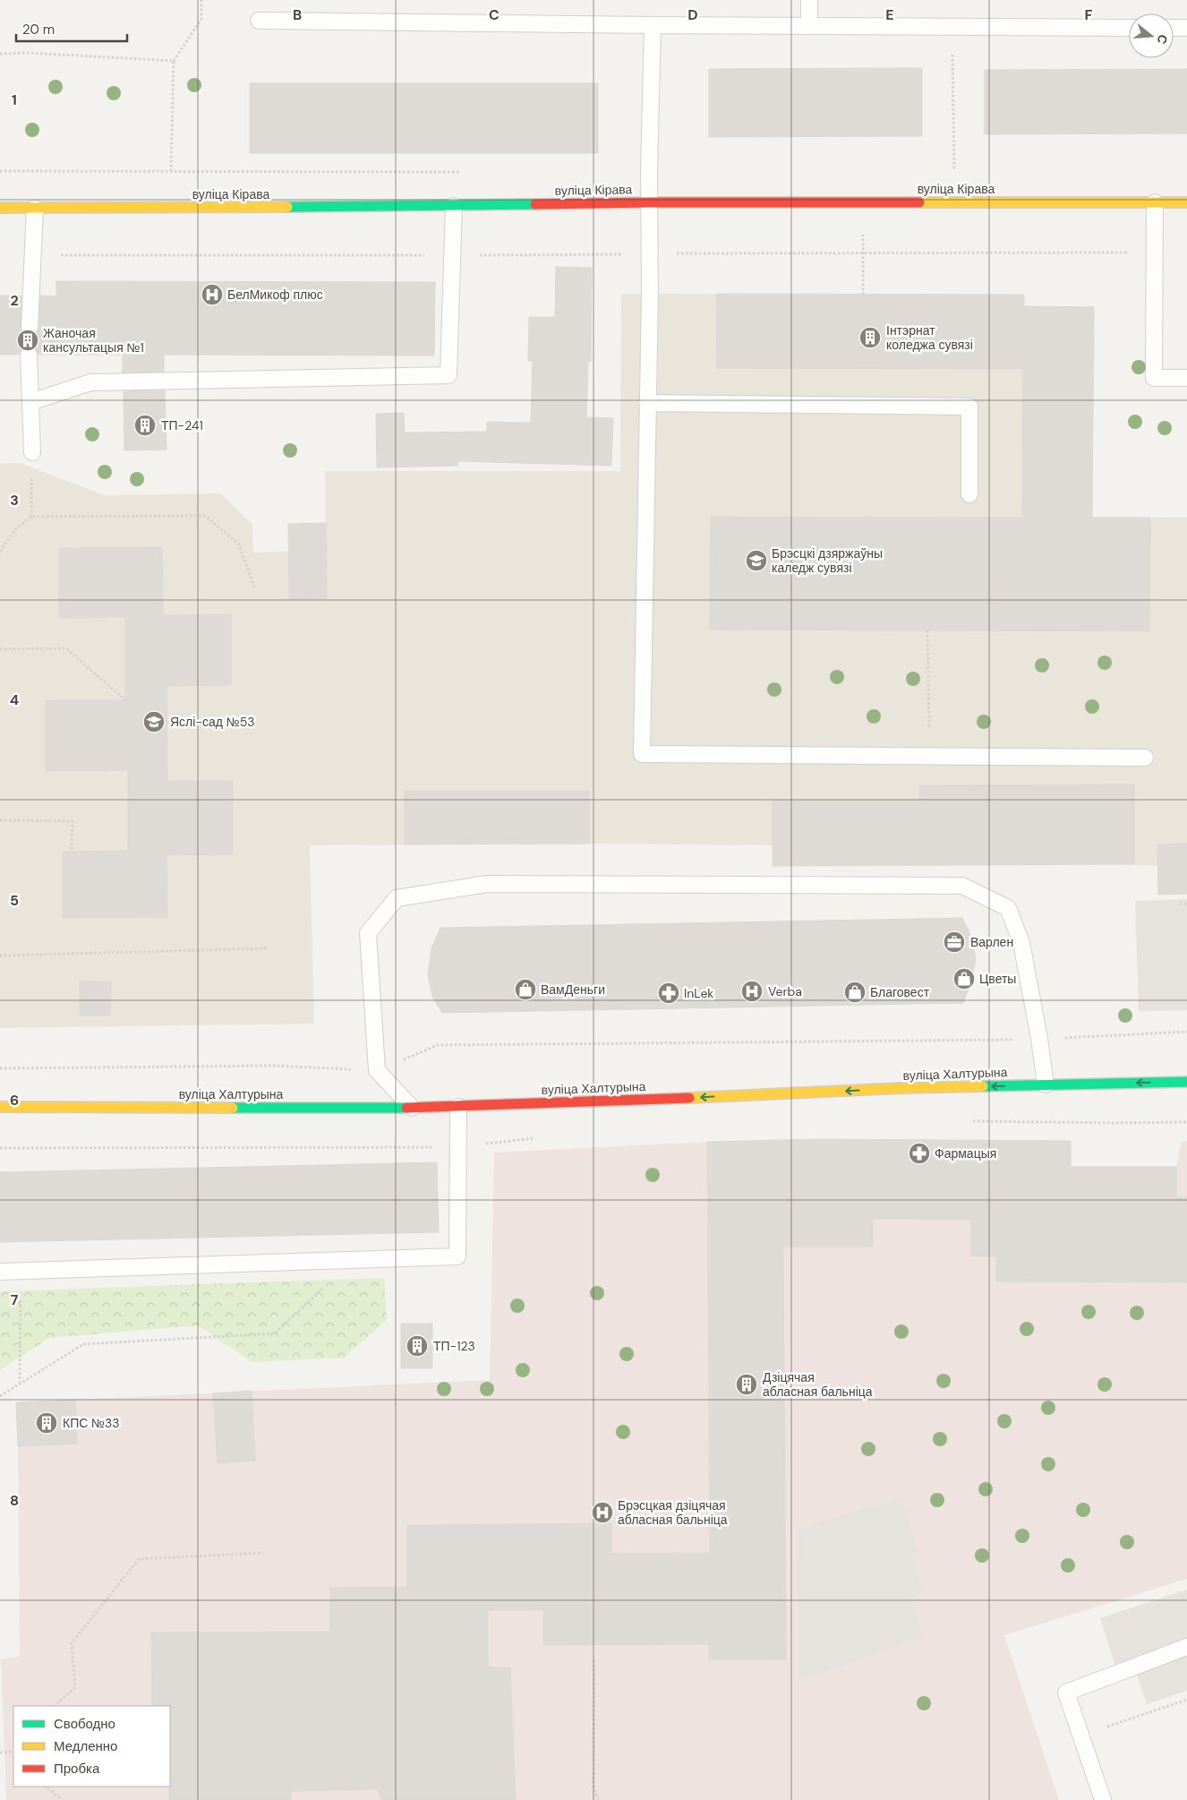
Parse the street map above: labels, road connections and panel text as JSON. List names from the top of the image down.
{
  "streets": {
    "street": ["вуліца Кірава", "вуліца Халтурына"]
  },
  "one_way": ["вуліца Халтурына"],
  "places": {
    "hospital": ["БелМикоф плюс", "Verba", "Брэсцкая дзіцячая абласная бальніца"],
    "building": [
      "Інтэрнат коледжа сувязі",
      "Жаночая кансультацыя №1",
      "ТП-241",
      "ТП-123",
      "Дзіцячая абласная бальніца",
      "КПС №33"
    ],
    "school or university": ["Брэсцкі дзяржаўны каледж сувязі", "Яслі-сад №53"],
    "office": ["Варлен"],
    "shop": ["Цветы", "ВамДеньги", "Благовест"],
    "pharmacy": ["InLek", "Фармацыя"]
  },
  "legend": ["Свободно", "Медленно", "Пробка"],
  "scale_bar": "20 m",
  "north": "right",
  "grid": {
    "columns": [
      "B",
      "C",
      "D",
      "E",
      "F"
    ],
    "rows": [
      "1",
      "2",
      "3",
      "4",
      "5",
      "6",
      "7",
      "8"
    ]
  }
}
